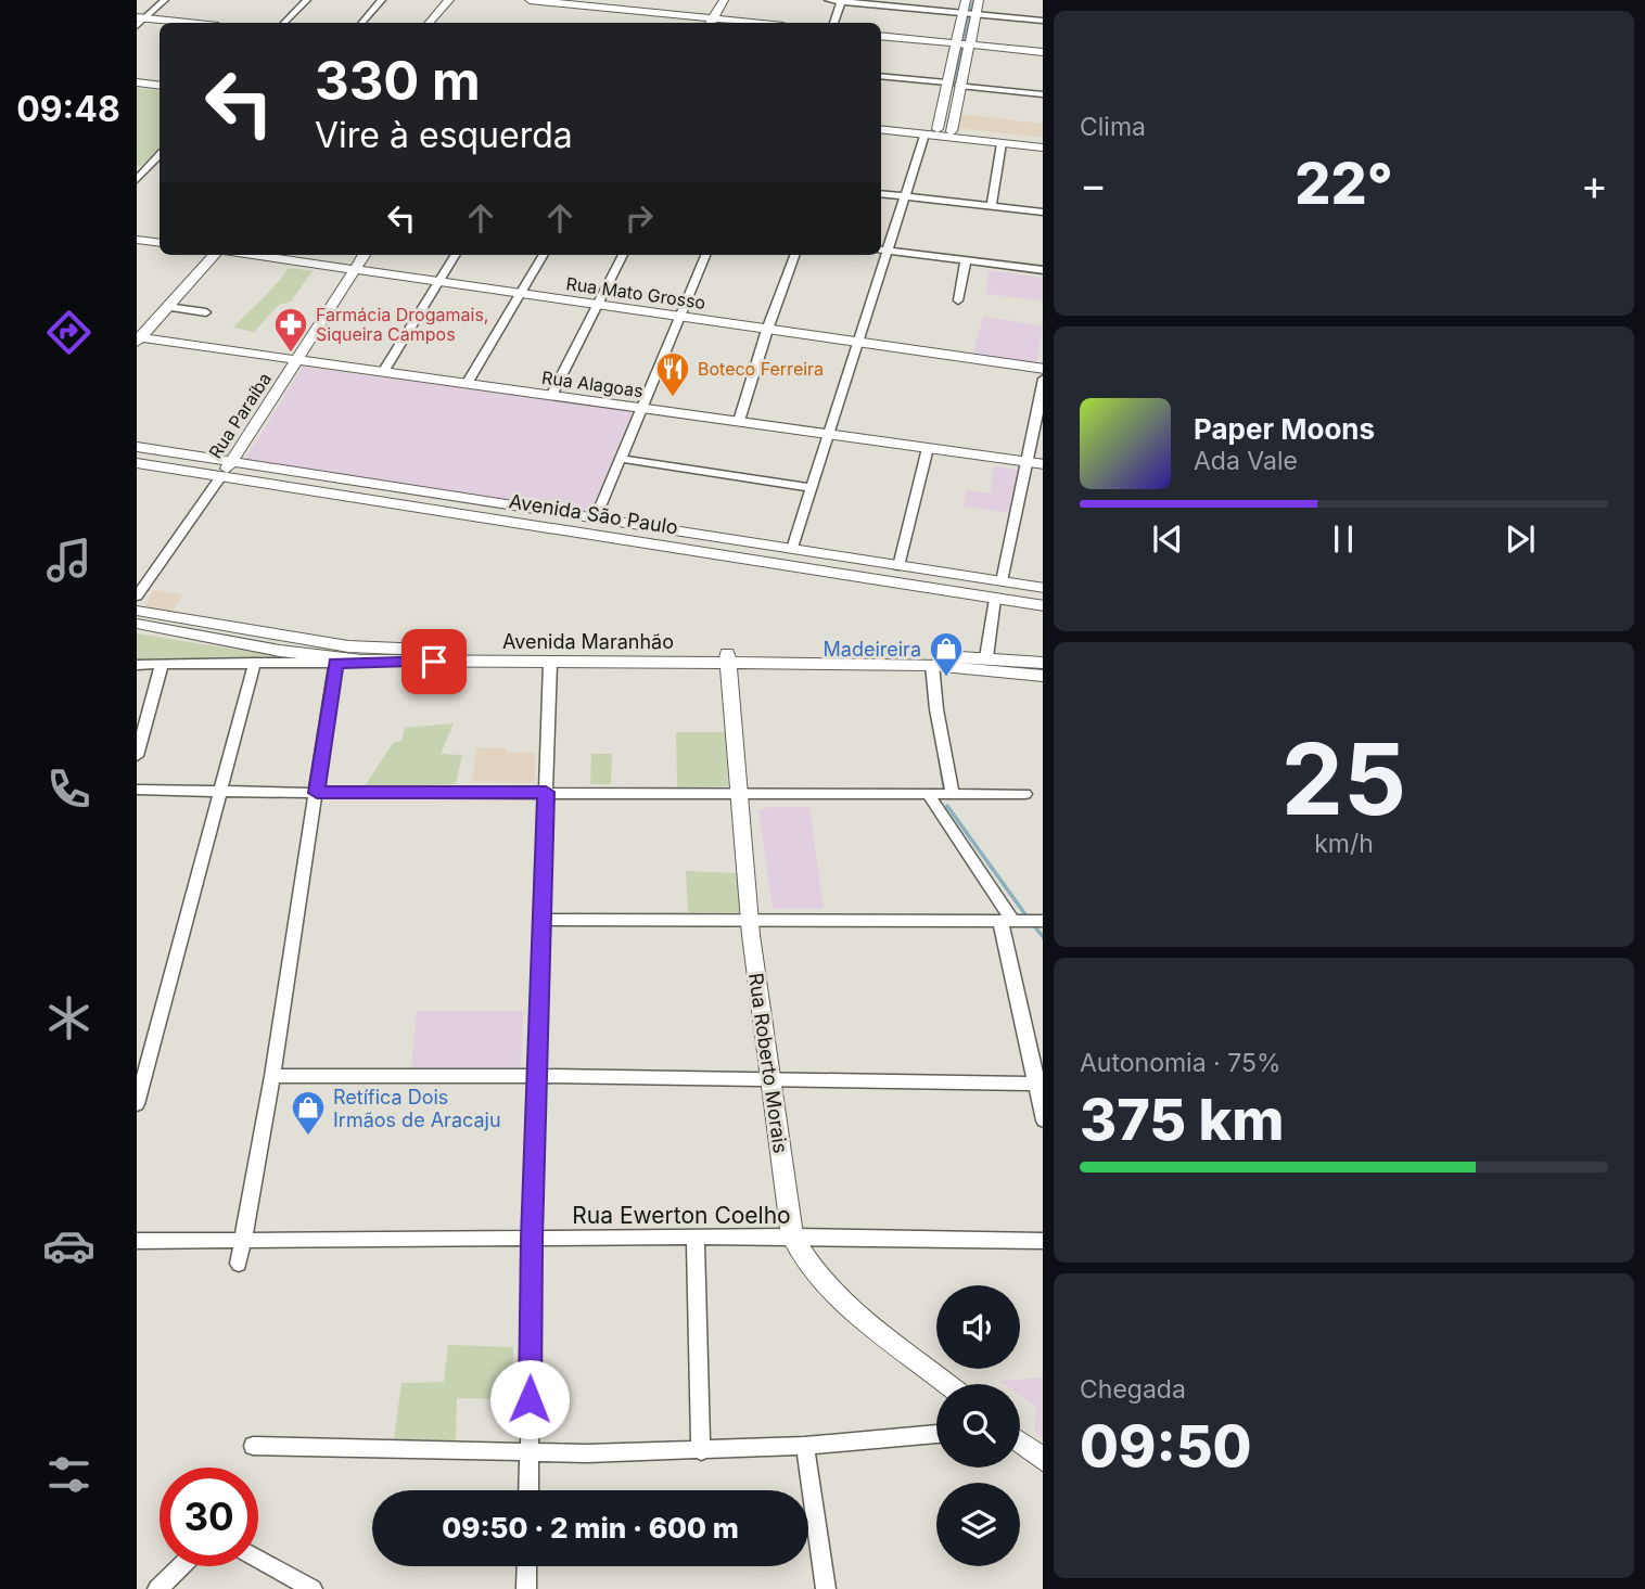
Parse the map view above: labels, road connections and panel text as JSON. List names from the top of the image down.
{
  "streets": {
    "street": [
      "Rua Mato Grosso",
      "Rua Alagoas",
      "Rua Paraíba",
      "Avenida São Paulo",
      "Avenida Maranhão",
      "Rua Roberto Morais",
      "Rua Ewerton Coelho"
    ]
  },
  "crossings": [
    ["Rua Mato Grosso", "Rua Paraíba"],
    ["Rua Alagoas", "Rua Paraíba"],
    ["Rua Paraíba", "Avenida São Paulo"],
    ["Avenida Maranhão", "Rua Roberto Morais"],
    ["Rua Roberto Morais", "Rua Ewerton Coelho"]
  ],
  "places": {
    "pharmacy": ["Farmácia Drogamais, Siqueira Campos"],
    "restaurant": ["Boteco Ferreira"],
    "shop": ["Madeireira", "Retífica Dois Irmãos de Aracaju"]
  },
  "page": {
    "tabs": "09:48",
    "tile": [
      "Clima",
      ["25", "km/h"],
      ["Autonomia · 75%", "375 km"],
      ["Chegada", "09:50"]
    ],
    "turn": ["330 m", "Vire à esquerda"],
    "heat": ["−", "22°", "+"],
    "song": ["Paper Moons", "Ada Vale"],
    "limit": "30",
    "trip": "09:50 · 2 min · 600 m"
  }
}
